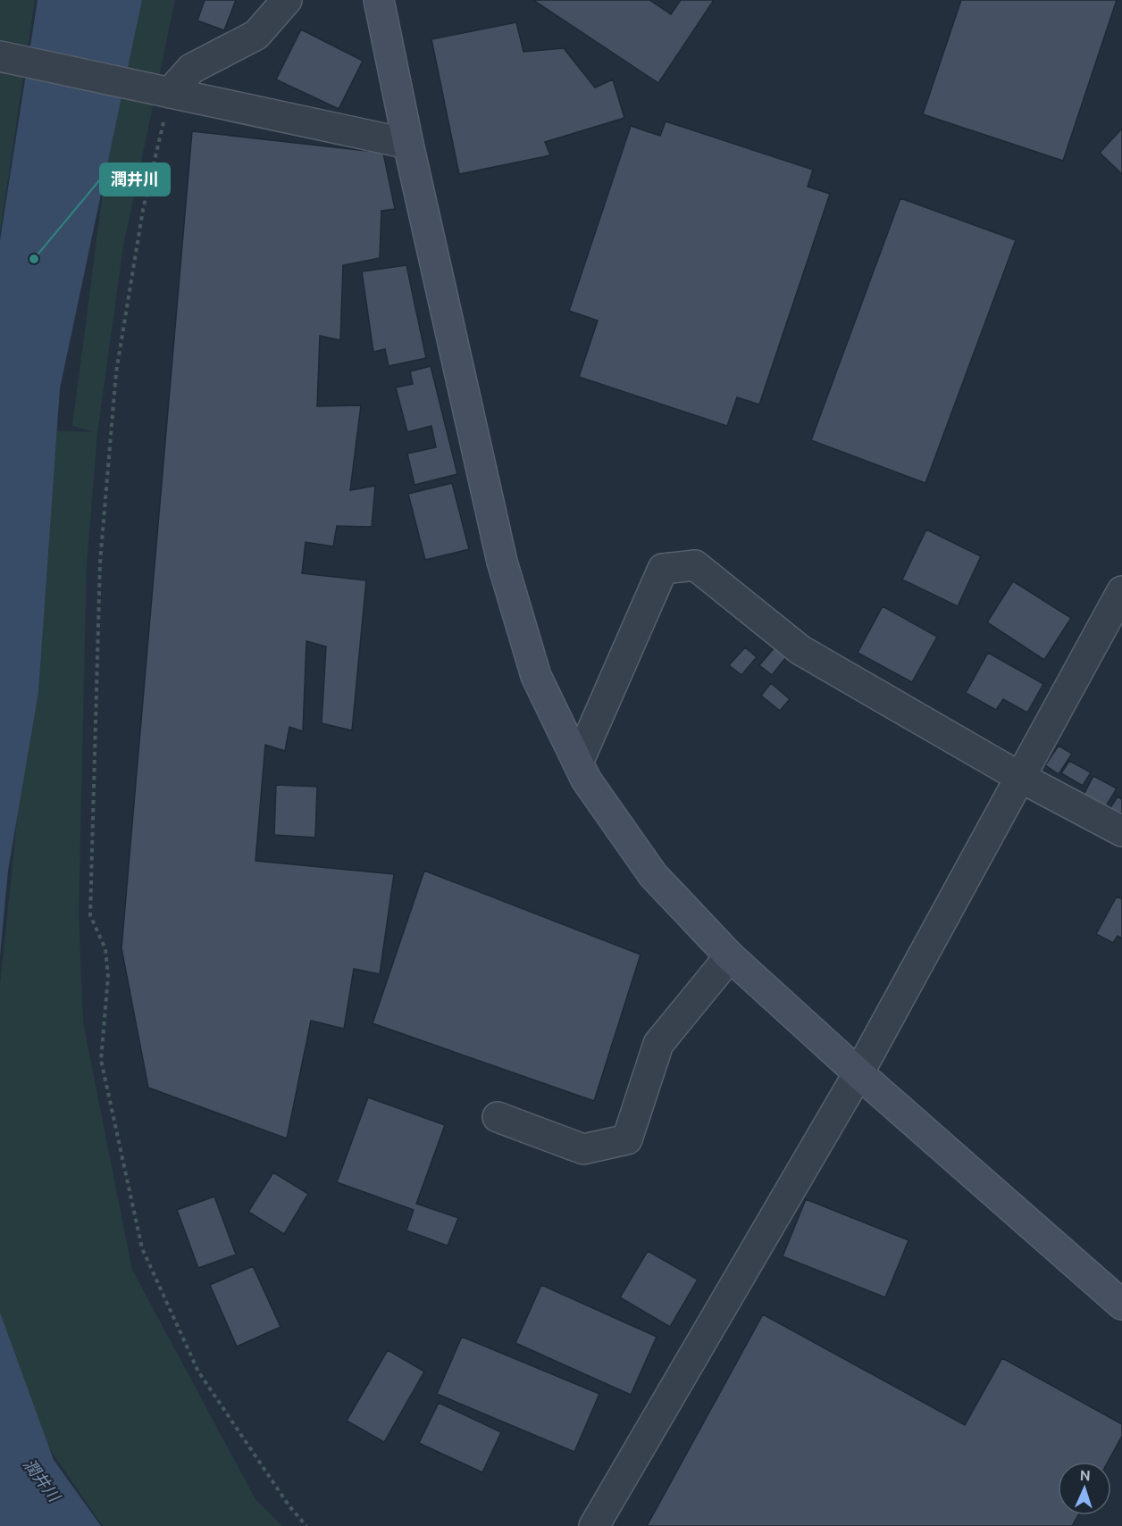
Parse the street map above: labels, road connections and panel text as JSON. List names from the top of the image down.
{
  "water": ["潤井川"],
  "places": ["潤井川"],
  "north": "top"
}
